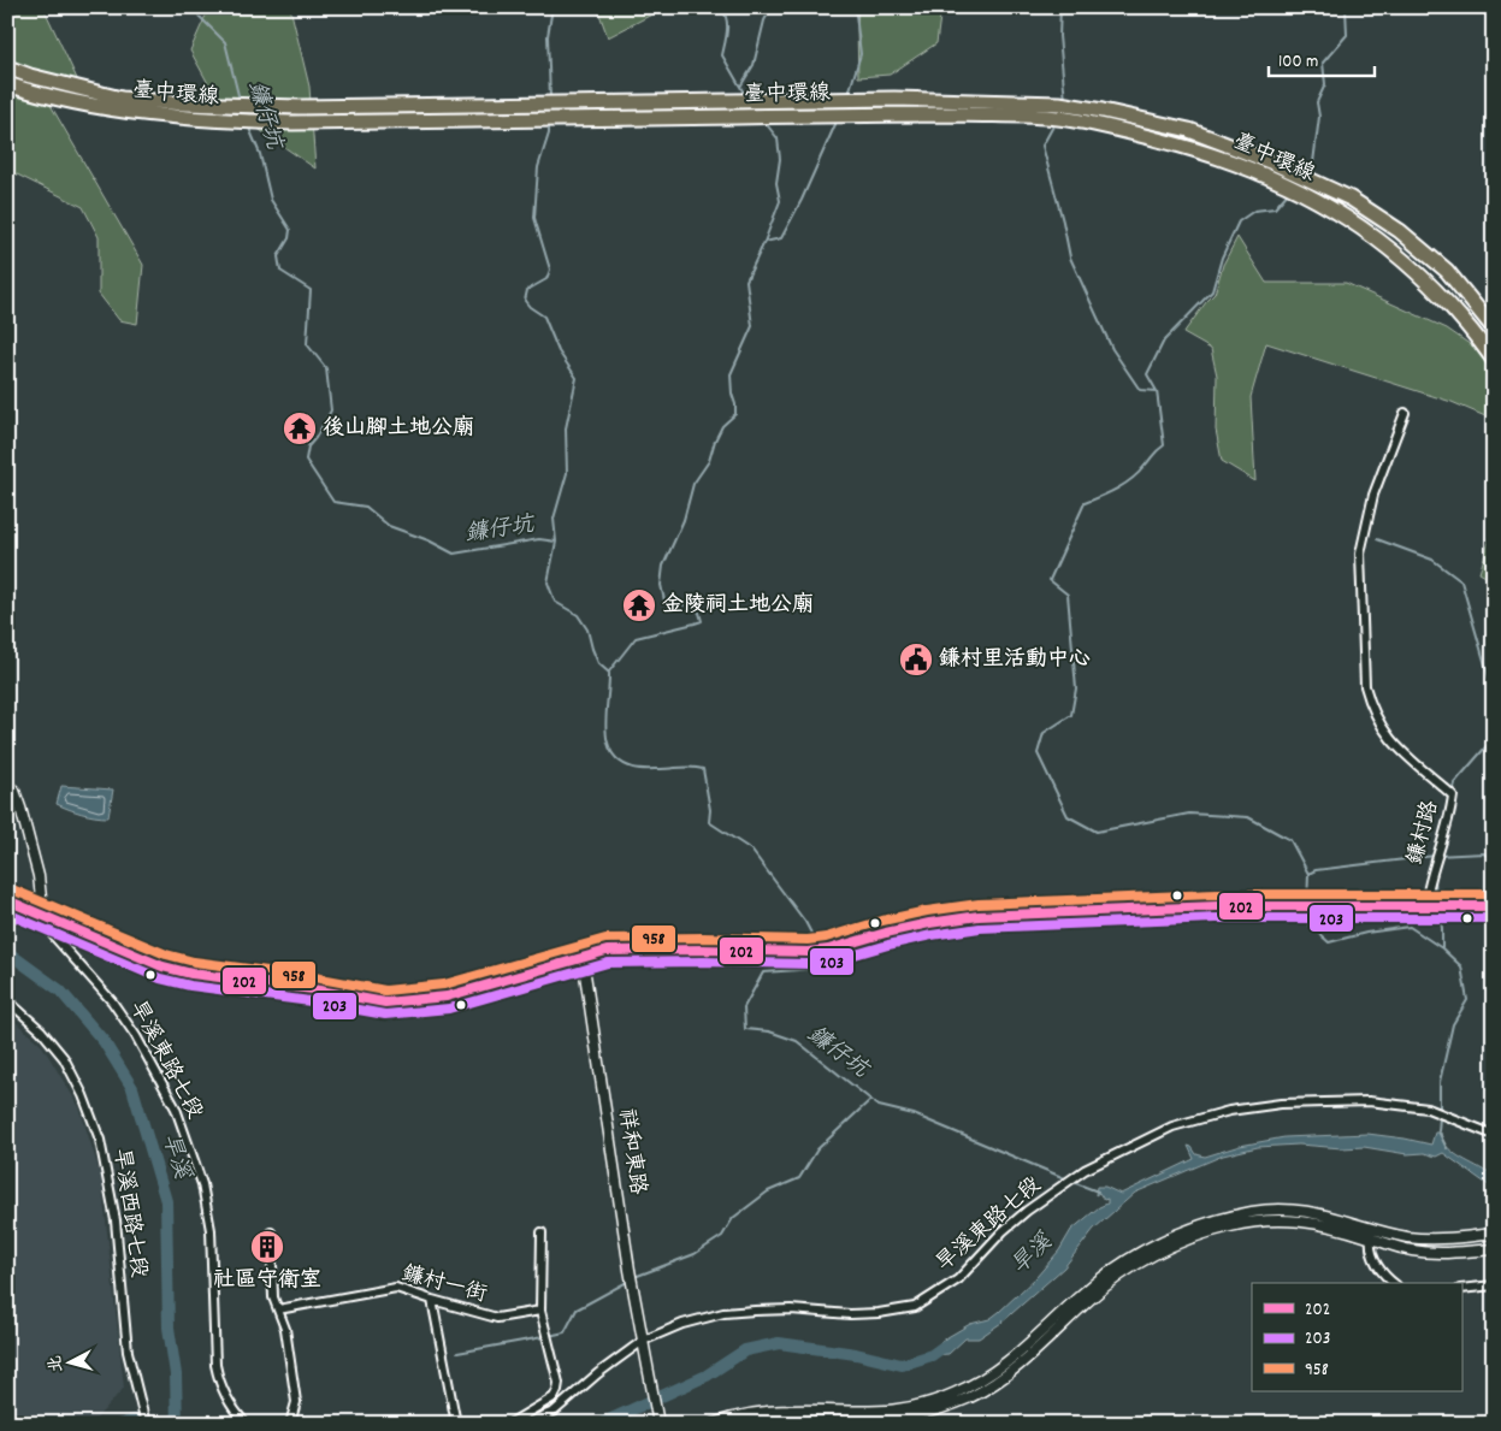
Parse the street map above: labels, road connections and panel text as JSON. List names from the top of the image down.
{
  "streets": {
    "highway": ["臺中環線"],
    "street": [
      "鎌村路",
      "旱溪東路七段",
      "祥和東路",
      "旱溪西路七段",
      "鐮村一街"
    ]
  },
  "crossings": [
    ["旱溪東路七段", "祥和東路"]
  ],
  "water": ["鐮仔坑", "旱溪"],
  "places": {
    "temple": ["後山腳土地公廟", "金陵祠土地公廟"],
    "public building": ["鎌村里活動中心"],
    "building": ["社區守衛室"]
  },
  "lines": ["transit line 958", "transit line 202", "transit line 203"],
  "legend": ["202", "203", "958"],
  "scale_bar": "100 m",
  "north": "left"
}
